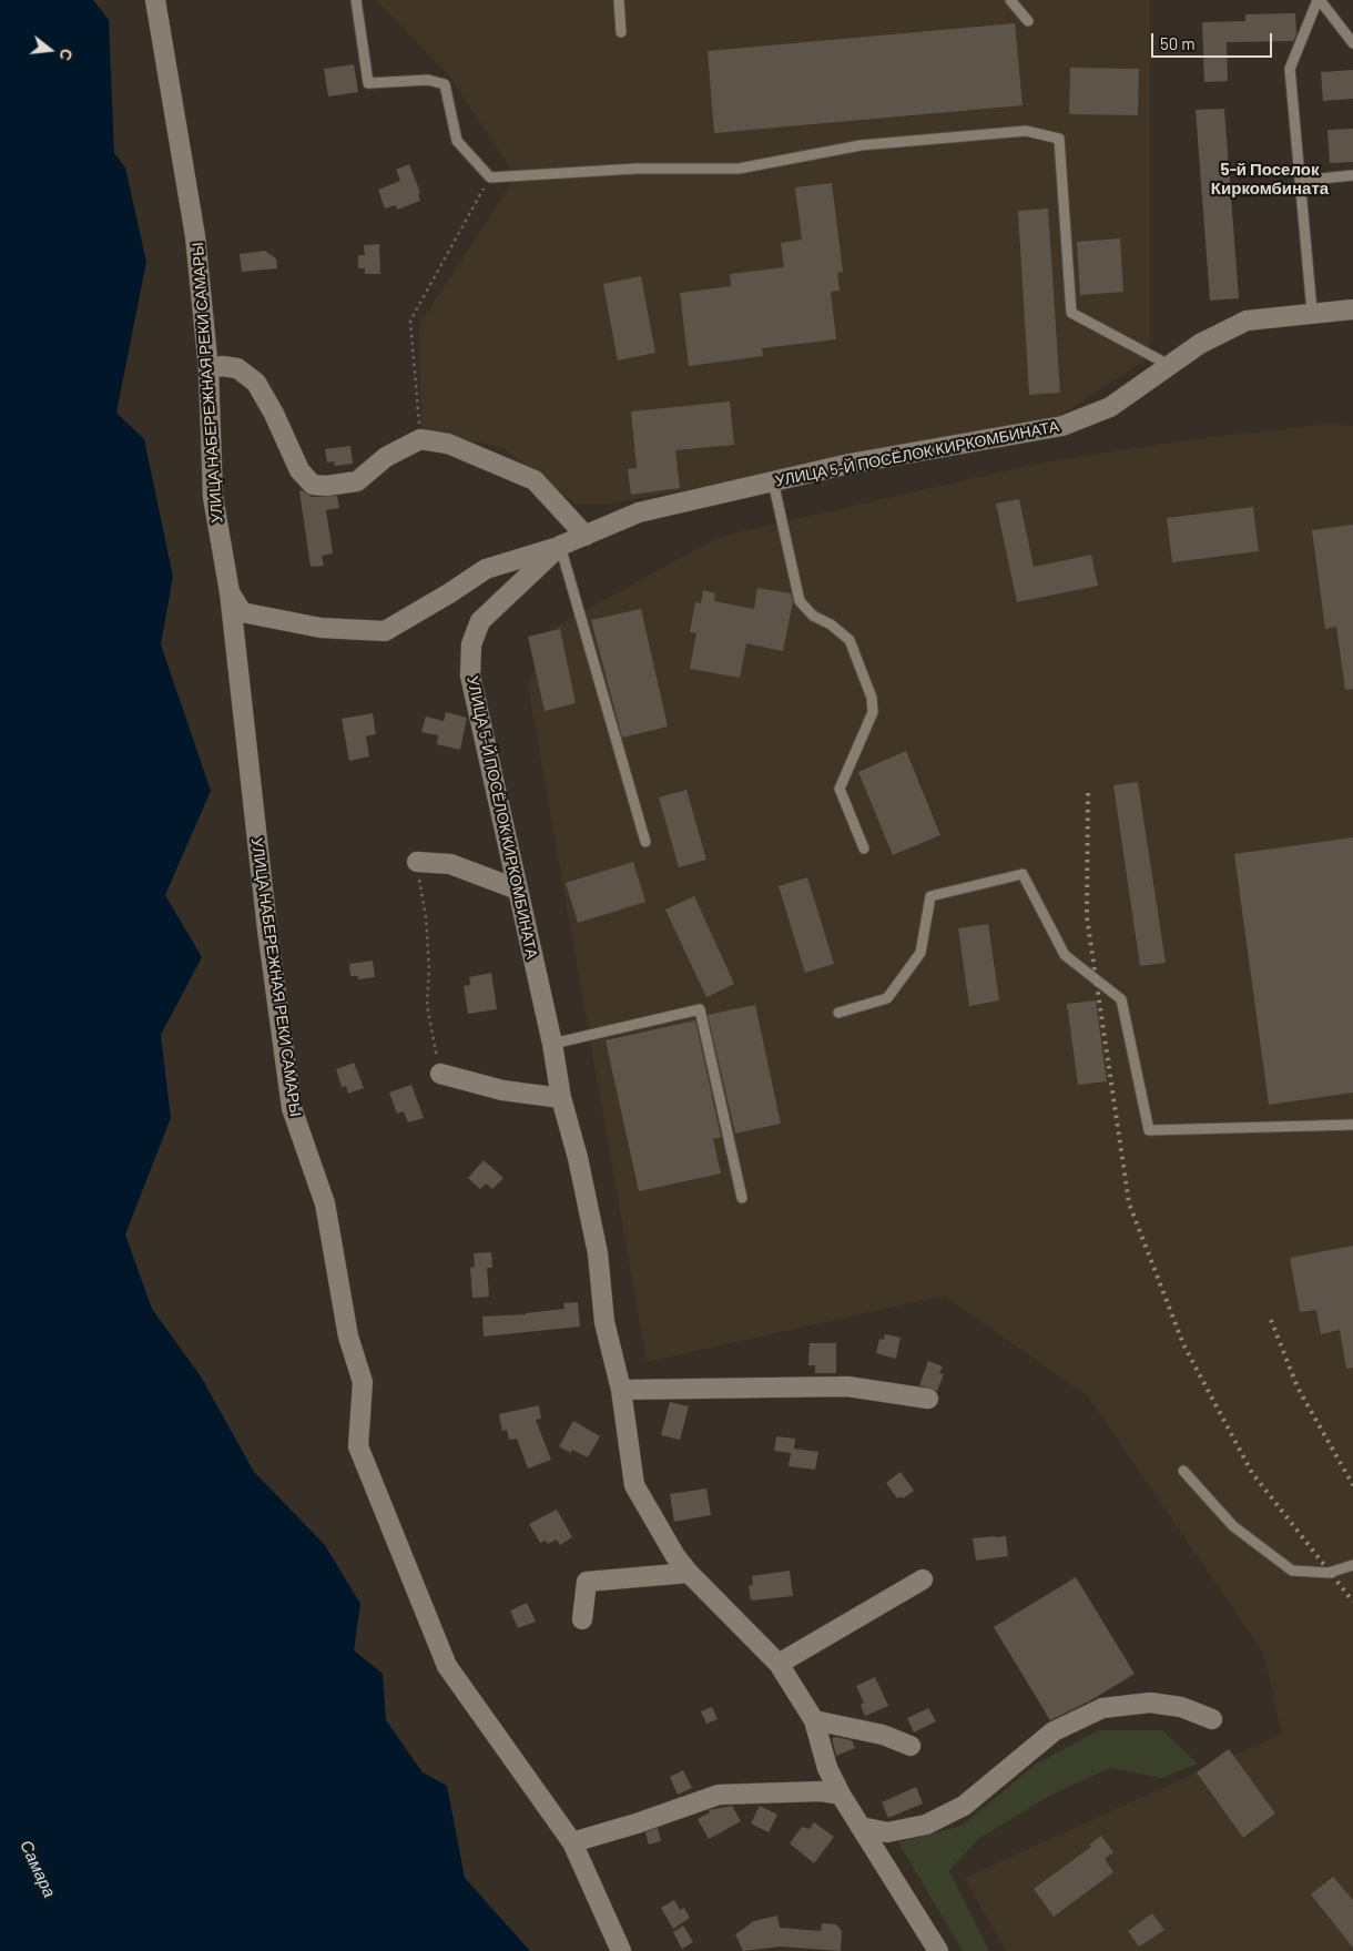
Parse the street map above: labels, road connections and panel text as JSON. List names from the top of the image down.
{
  "streets": {
    "street": ["УЛИЦА НАБЕРЕЖНАЯ РЕКИ САМАРЫ", "УЛИЦА 5-Й ПОСЁЛОК КИРКОМБИНАТА"]
  },
  "districts": ["5-й Поселок Киркомбината"],
  "water": ["Самара"],
  "scale_bar": "50 m",
  "north": "right"
}
